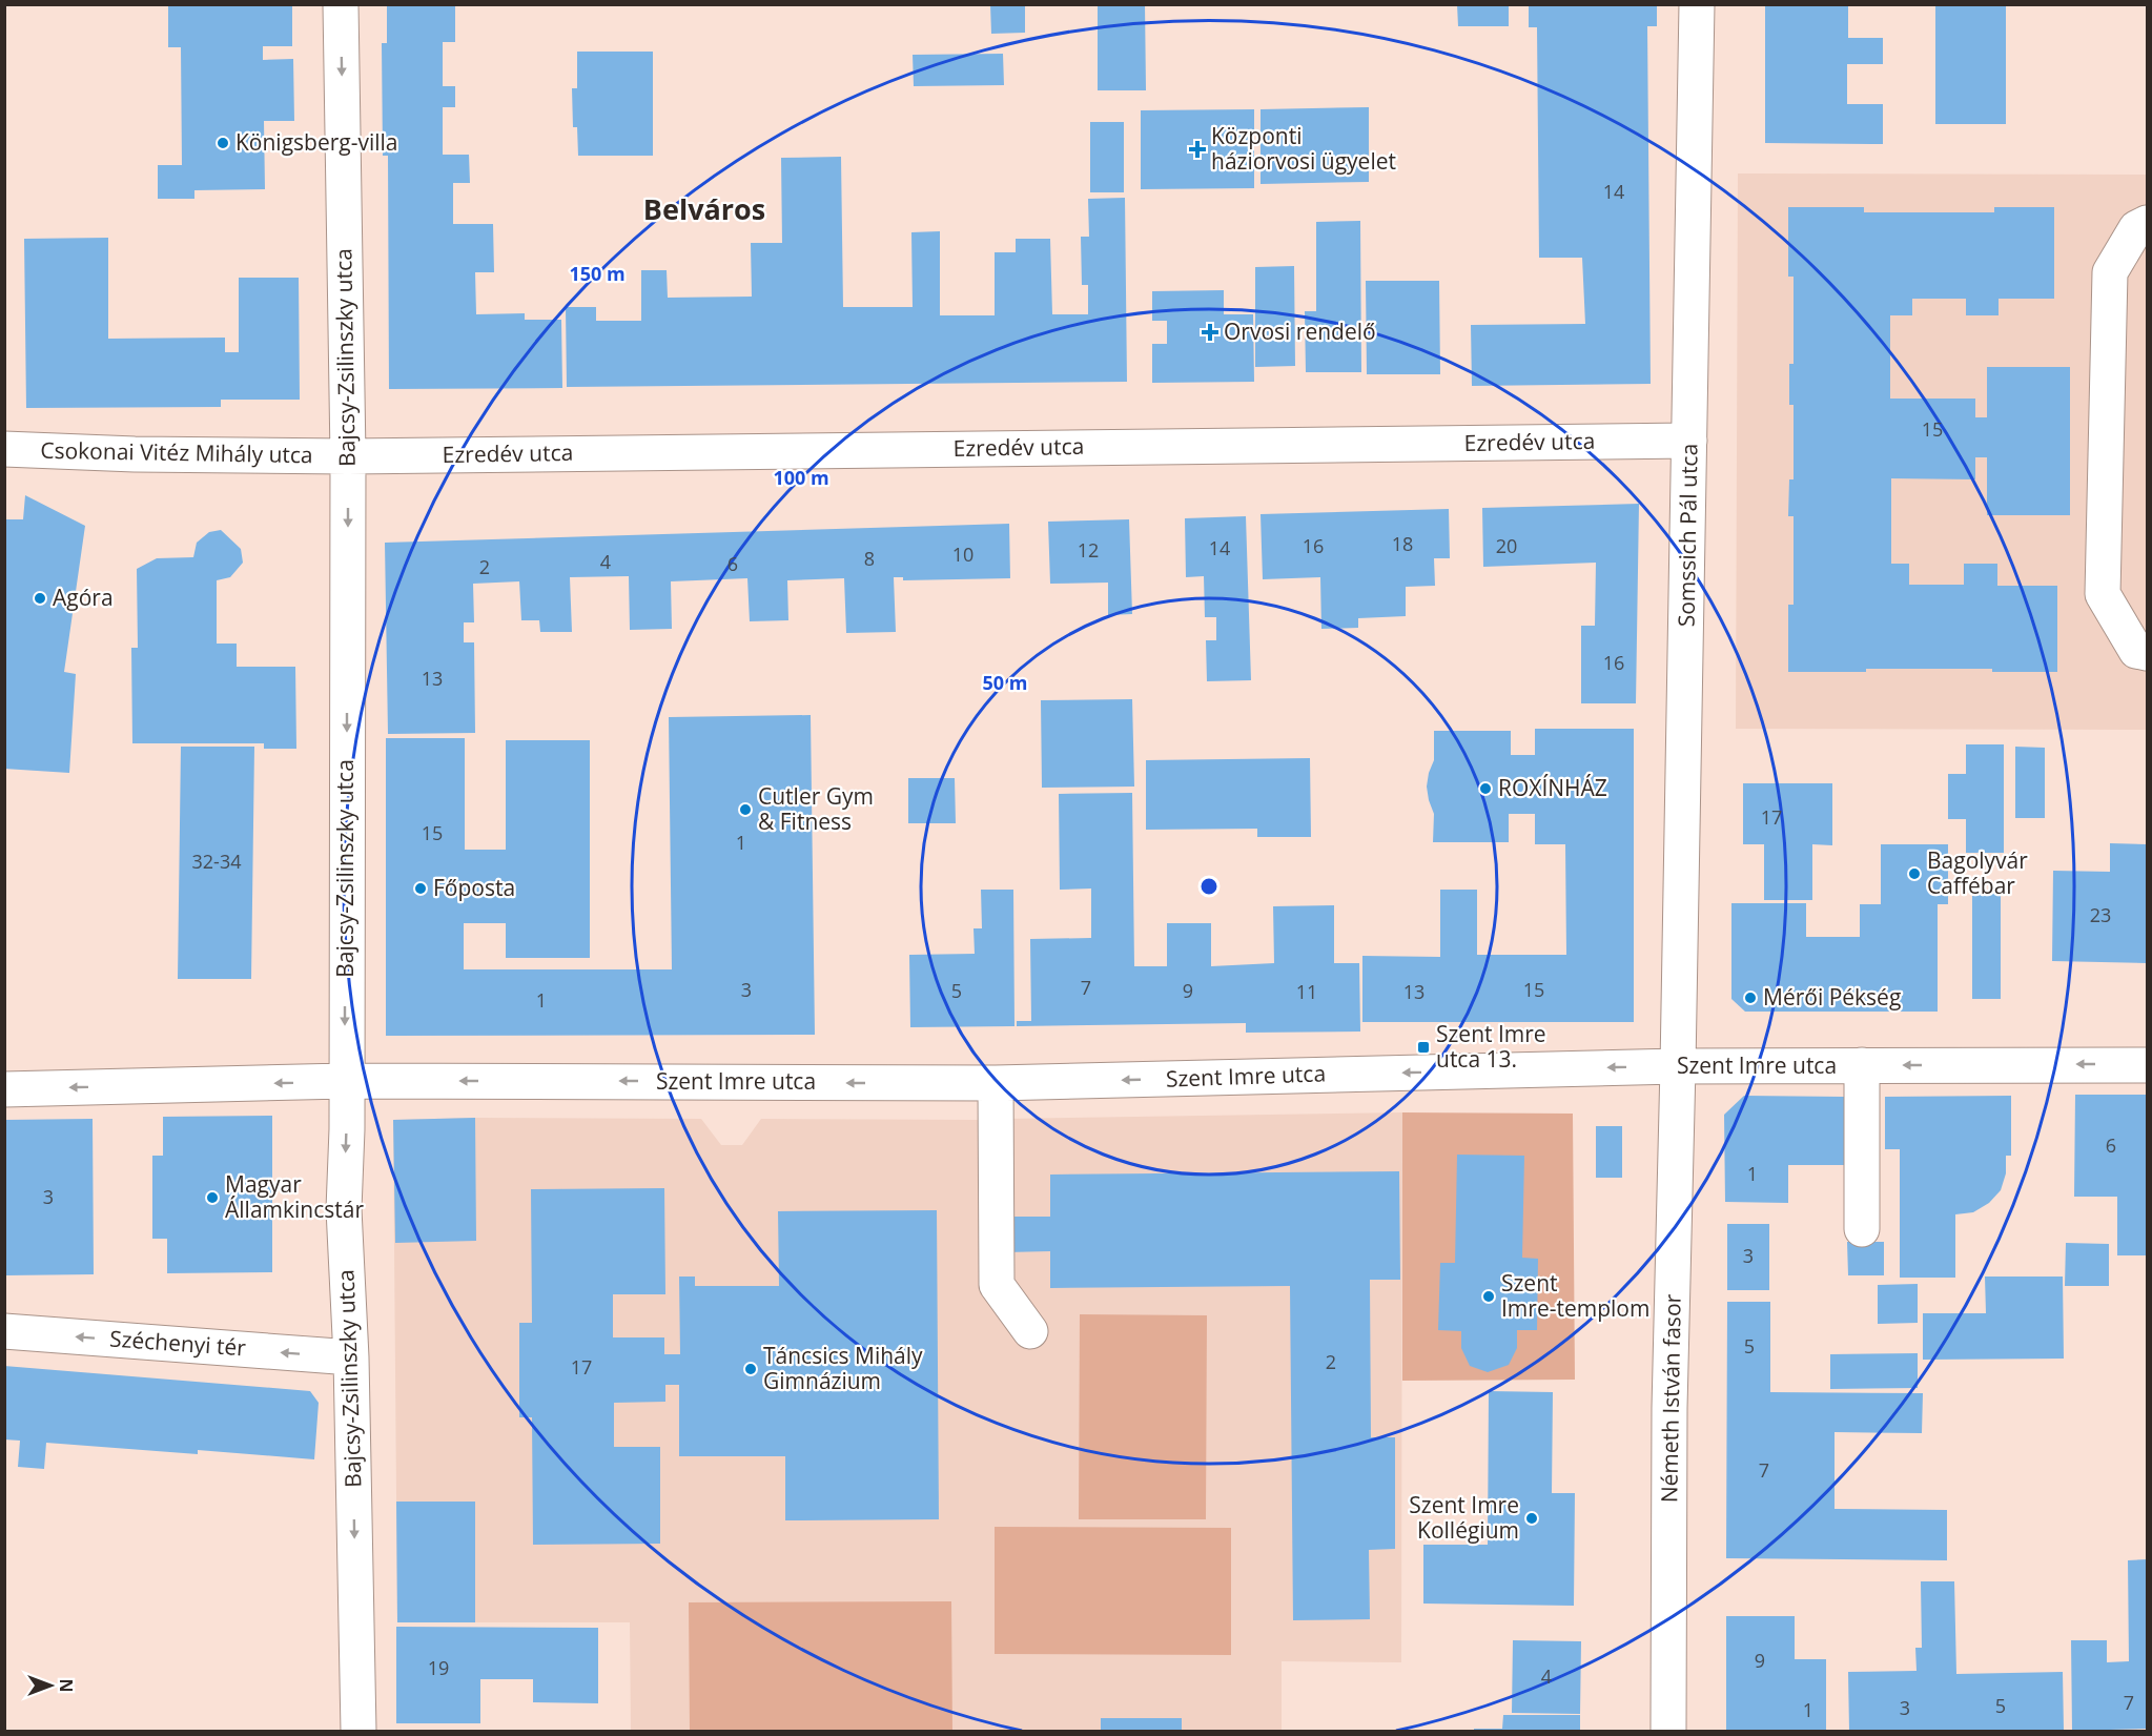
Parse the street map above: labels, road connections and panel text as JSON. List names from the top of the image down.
{
  "streets": {
    "street": [
      "Bajcsy-Zsilinszky utca",
      "Ezredév utca",
      "Csokonai Vitéz Mihály utca",
      "Somssich Pál utca",
      "Szent Imre utca",
      "Széchenyi tér",
      "Németh István fasor"
    ]
  },
  "crossings": [
    ["Bajcsy-Zsilinszky utca", "Ezredév utca"],
    ["Bajcsy-Zsilinszky utca", "Csokonai Vitéz Mihály utca"],
    ["Bajcsy-Zsilinszky utca", "Szent Imre utca"],
    ["Bajcsy-Zsilinszky utca", "Széchenyi tér"],
    ["Ezredév utca", "Csokonai Vitéz Mihály utca"],
    ["Ezredév utca", "Somssich Pál utca"],
    ["Somssich Pál utca", "Szent Imre utca"],
    ["Somssich Pál utca", "Németh István fasor"],
    ["Szent Imre utca", "Németh István fasor"]
  ],
  "one_way": ["Bajcsy-Zsilinszky utca", "Szent Imre utca"],
  "districts": ["Belváros"],
  "places": {
    "other": [
      "Königsberg-villa",
      "Agóra",
      "ROXÍNHÁZ",
      "Cutler Gym & Fitness",
      "Bagolyvár Caffébar",
      "Főposta",
      "Mérői Pékség",
      "Magyar Államkincstár",
      "Szent Imre-templom",
      "Táncsics Mihály Gimnázium",
      "Szent Imre Kollégium"
    ],
    "health": ["Központi háziorvosi ügyelet", "Orvosi rendelő"],
    "transit": ["Szent Imre utca 13."]
  },
  "house_numbers": [
    "14",
    "15",
    "18",
    "16",
    "20",
    "14",
    "12",
    "10",
    "8",
    "4",
    "6",
    "2",
    "16",
    "13",
    "17",
    "15",
    "1",
    "32-34",
    "23",
    "7",
    "3",
    "15",
    "5",
    "9",
    "11",
    "13",
    "1",
    "6",
    "1",
    "3",
    "3",
    "5",
    "2",
    "17",
    "7",
    "9",
    "19",
    "4",
    "7",
    "5",
    "3",
    "1"
  ],
  "north": "right",
  "rings": ["150 m", "100 m", "50 m"]
}
